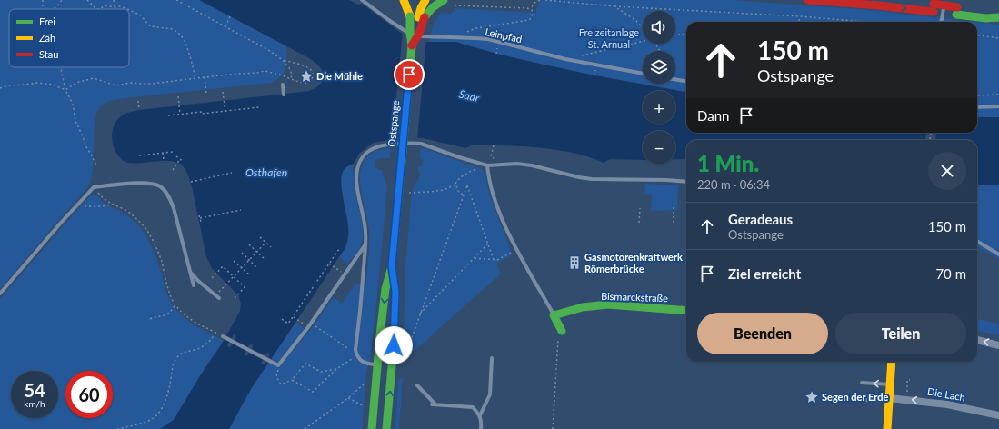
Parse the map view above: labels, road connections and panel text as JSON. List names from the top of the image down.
{
  "streets": {
    "main road": ["Ostspange", "Bismarckstraße"],
    "street": ["Die Lach"],
    "lane": ["Leinpfad"]
  },
  "one_way": ["Die Lach"],
  "water": ["Saar", "Osthafen"],
  "parks": ["Freizeitanlage St. Arnual"],
  "places": {
    "place": ["Die Mühle", "Segen der Erde"],
    "building": ["Gasmotorenkraftwerk Römerbrücke"]
  },
  "legend": ["Frei", "Zäh", "Stau"],
  "page": {
    "map_buttons": ["+", "−"],
    "turn": ["150 m", "Ostspange"],
    "then": "Dann",
    "heading": ["1 Min.", "220 m · 06:34"],
    "list": [
      {
        "name": "Geradeaus",
        "note": "Ostspange",
        "value": "150 m"
      },
      {
        "name": "Ziel erreicht",
        "value": "70 m"
      }
    ],
    "buttons": ["Beenden", "Teilen"],
    "speed": "54 km/h",
    "limit": "60"
  }
}
